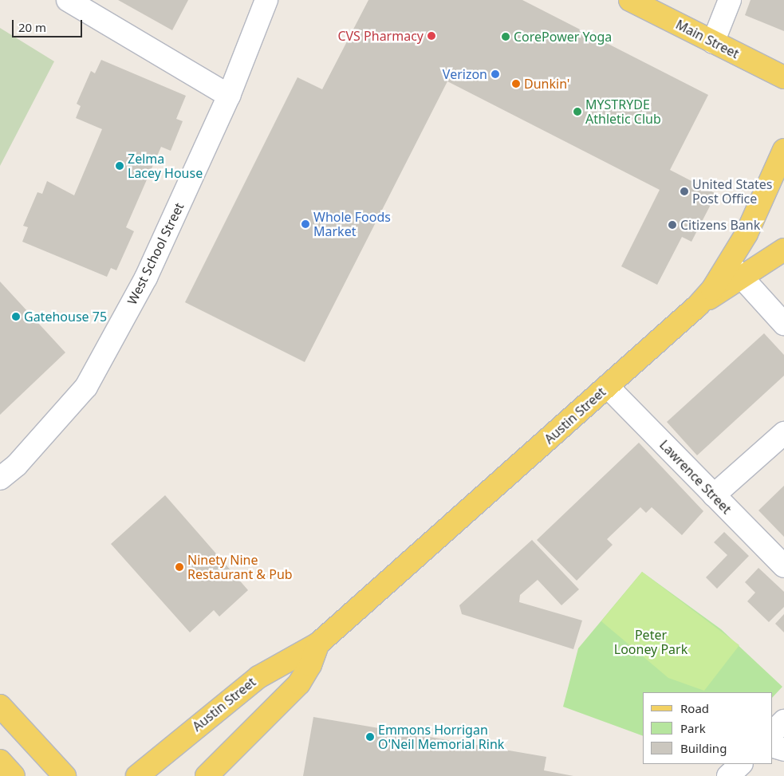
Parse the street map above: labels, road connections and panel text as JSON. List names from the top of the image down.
{
  "streets": {
    "main road": ["Main Street", "Austin Street"],
    "street": ["West School Street", "Lawrence Street"]
  },
  "crossings": [
    ["Austin Street", "Lawrence Street"]
  ],
  "parks": ["Peter Looney Park"],
  "places": [
    "CVS Pharmacy",
    "CorePower Yoga",
    "Verizon",
    "Dunkin'",
    "MYSTRYDE Athletic Club",
    "Zelma Lacey House",
    "United States Post Office",
    "Whole Foods Market",
    "Citizens Bank",
    "Gatehouse 75",
    "Ninety Nine Restaurant & Pub",
    "Emmons Horrigan O'Neil Memorial Rink"
  ],
  "legend": ["Road", "Park", "Building"],
  "scale_bar": "20 m"
}
